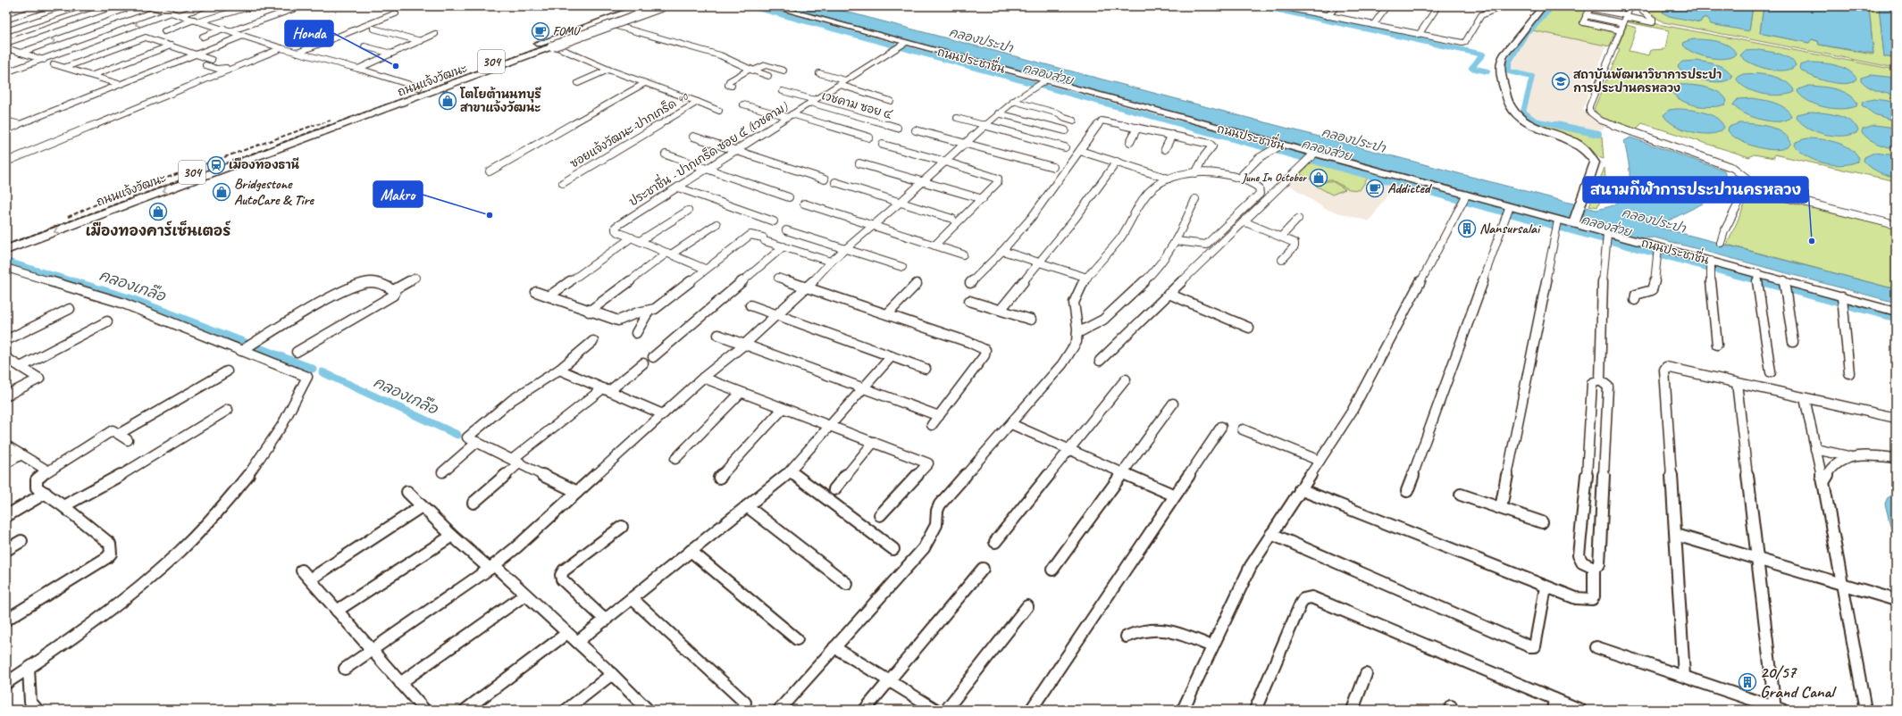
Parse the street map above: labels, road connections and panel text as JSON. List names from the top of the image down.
{
  "streets": {
    "main road": ["ถนนประชาชื่น", "304", "ถนนแจ้งวัฒนะ"],
    "street": ["เวชคาม ซอย ๔", "ซอยแจ้งวัฒนะ-ปากเกร็ด 40", "ประชาชื่น - ปากเกร็ด ซอย ๕ (เวชคาม)"]
  },
  "crossings": [
    ["ถนนประชาชื่น", "ประชาชื่น - ปากเกร็ด ซอย ๕ (เวชคาม)"],
    ["ถนนแจ้งวัฒนะ", "ซอยแจ้งวัฒนะ-ปากเกร็ด 40"],
    ["เวชคาม ซอย ๔", "ประชาชื่น - ปากเกร็ด ซอย ๕ (เวชคาม)"]
  ],
  "water": ["คลองประปา", "คลองส่วย", "คลองเกลือ"],
  "places": {
    "cafe": ["FOMU", "Addicted"],
    "other": ["Honda", "Makro", "สนามกีฬาการประปานครหลวง"],
    "school or university": ["สถาบันพัฒนาวิชาการประปา การประปานครหลวง"],
    "shop": [
      "โตโยต้านนทบุรี สาขาแจ้งวัฒนะ",
      "June In October",
      "Bridgestone AutoCare & Tire",
      "เมืองทองคาร์เซ็นเตอร์"
    ],
    "station": ["เมืองทองธานี"],
    "building": ["Nansursalai", "20/57 Grand Canal"]
  }
}
